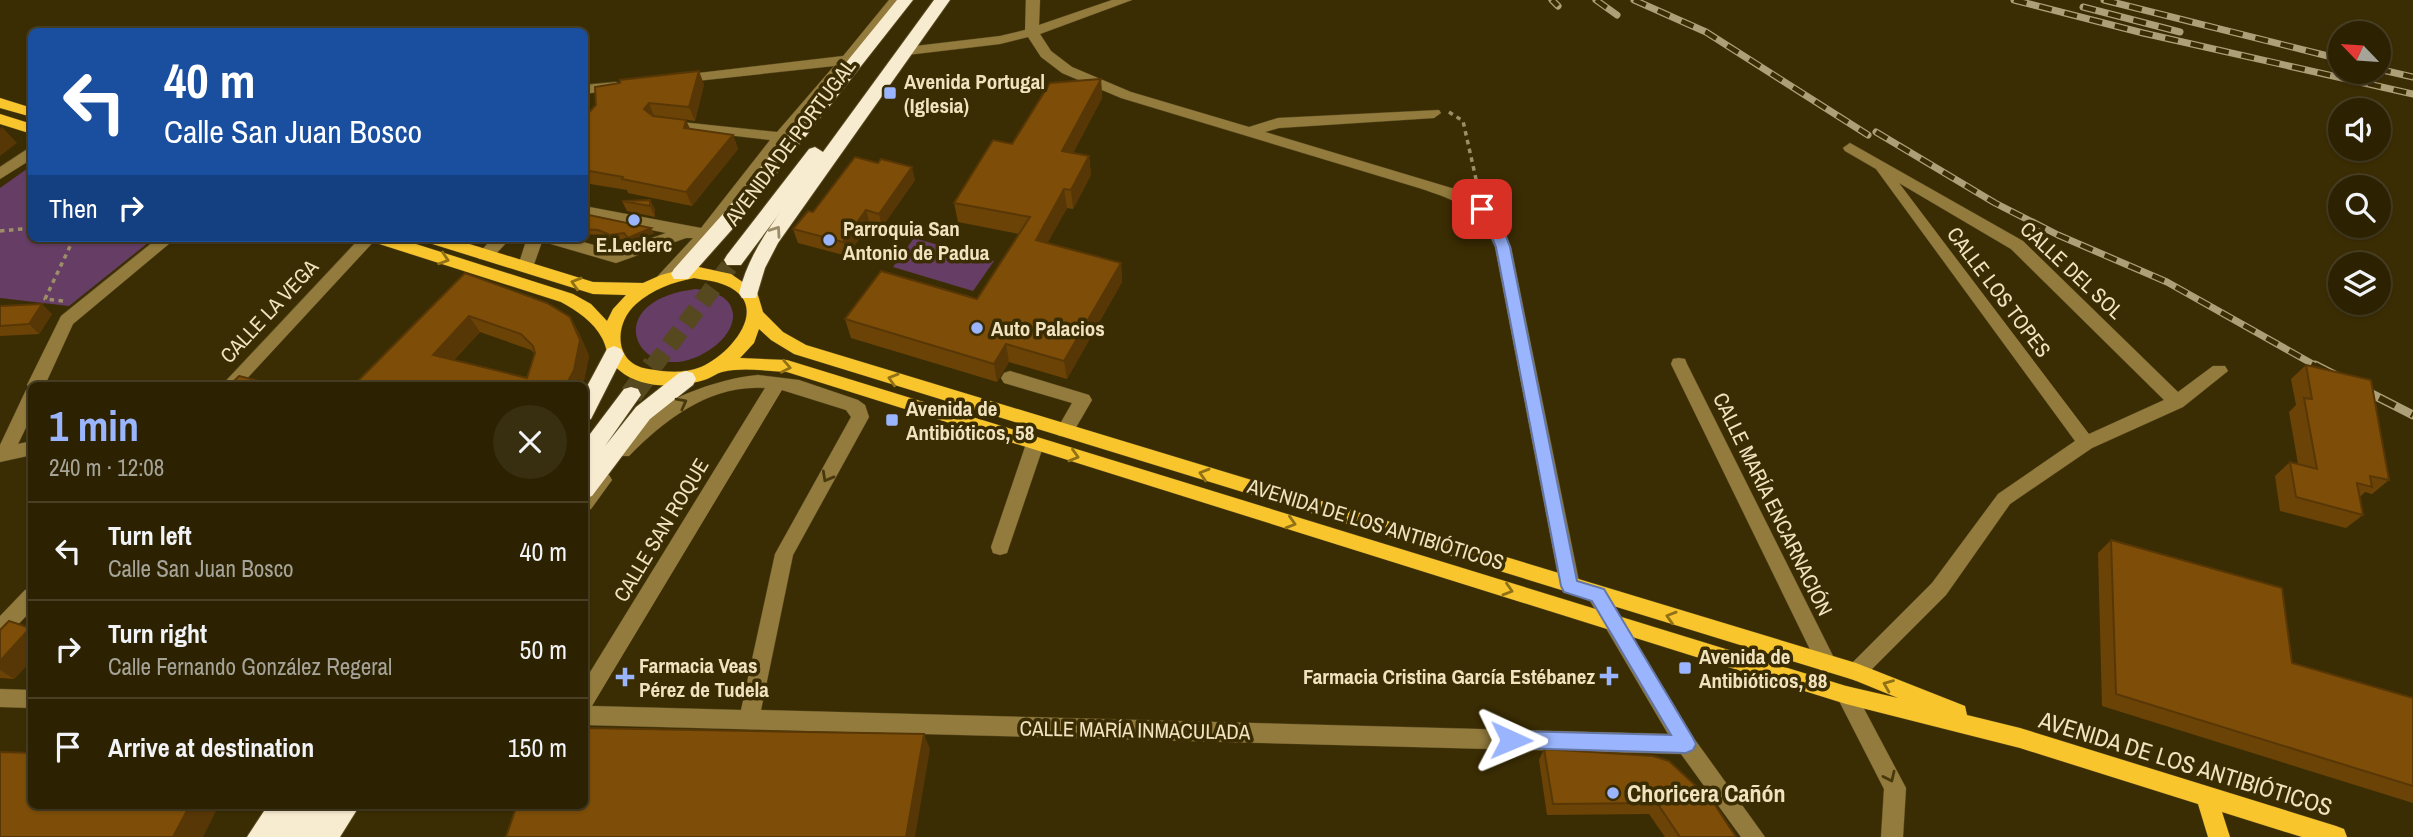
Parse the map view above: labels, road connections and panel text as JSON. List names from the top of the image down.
{
  "streets": {
    "highway": ["AVENIDA DE PORTUGAL"],
    "main road": ["AVENIDA DE LOS ANTIBIÓTICOS"],
    "street": [
      "CALLE DEL SOL",
      "CALLE LOS TOPES",
      "CALLE LA VEGA",
      "CALLE MARÍA ENCARNACIÓN",
      "CALLE SAN ROQUE",
      "CALLE MARÍA INMACULADA"
    ]
  },
  "crossings": [
    ["CALLE DEL SOL", "CALLE LOS TOPES"],
    ["CALLE MARÍA ENCARNACIÓN", "AVENIDA DE LOS ANTIBIÓTICOS"]
  ],
  "places": {
    "transit": ["Avenida Portugal (Iglesia)", "Avenida de Antibióticos, 58", "Avenida de Antibióticos, 88"],
    "other": [
      "E.Leclerc",
      "Parroquia San Antonio de Padua",
      "Auto Palacios",
      "Choricera Cañón"
    ],
    "health": ["Farmacia Cristina García Estébanez", "Farmacia Veas Pérez de Tudela"]
  },
  "north": "top left",
  "page": {
    "turn": ["40 m", "Calle San Juan Bosco"],
    "then": "Then",
    "heading": ["1 min", "240 m · 12:08"],
    "list": [
      {
        "name": "Turn left",
        "note": "Calle San Juan Bosco",
        "value": "40 m"
      },
      {
        "name": "Turn right",
        "note": "Calle Fernando González Regeral",
        "value": "50 m"
      },
      {
        "name": "Arrive at destination",
        "value": "150 m"
      }
    ]
  }
}
